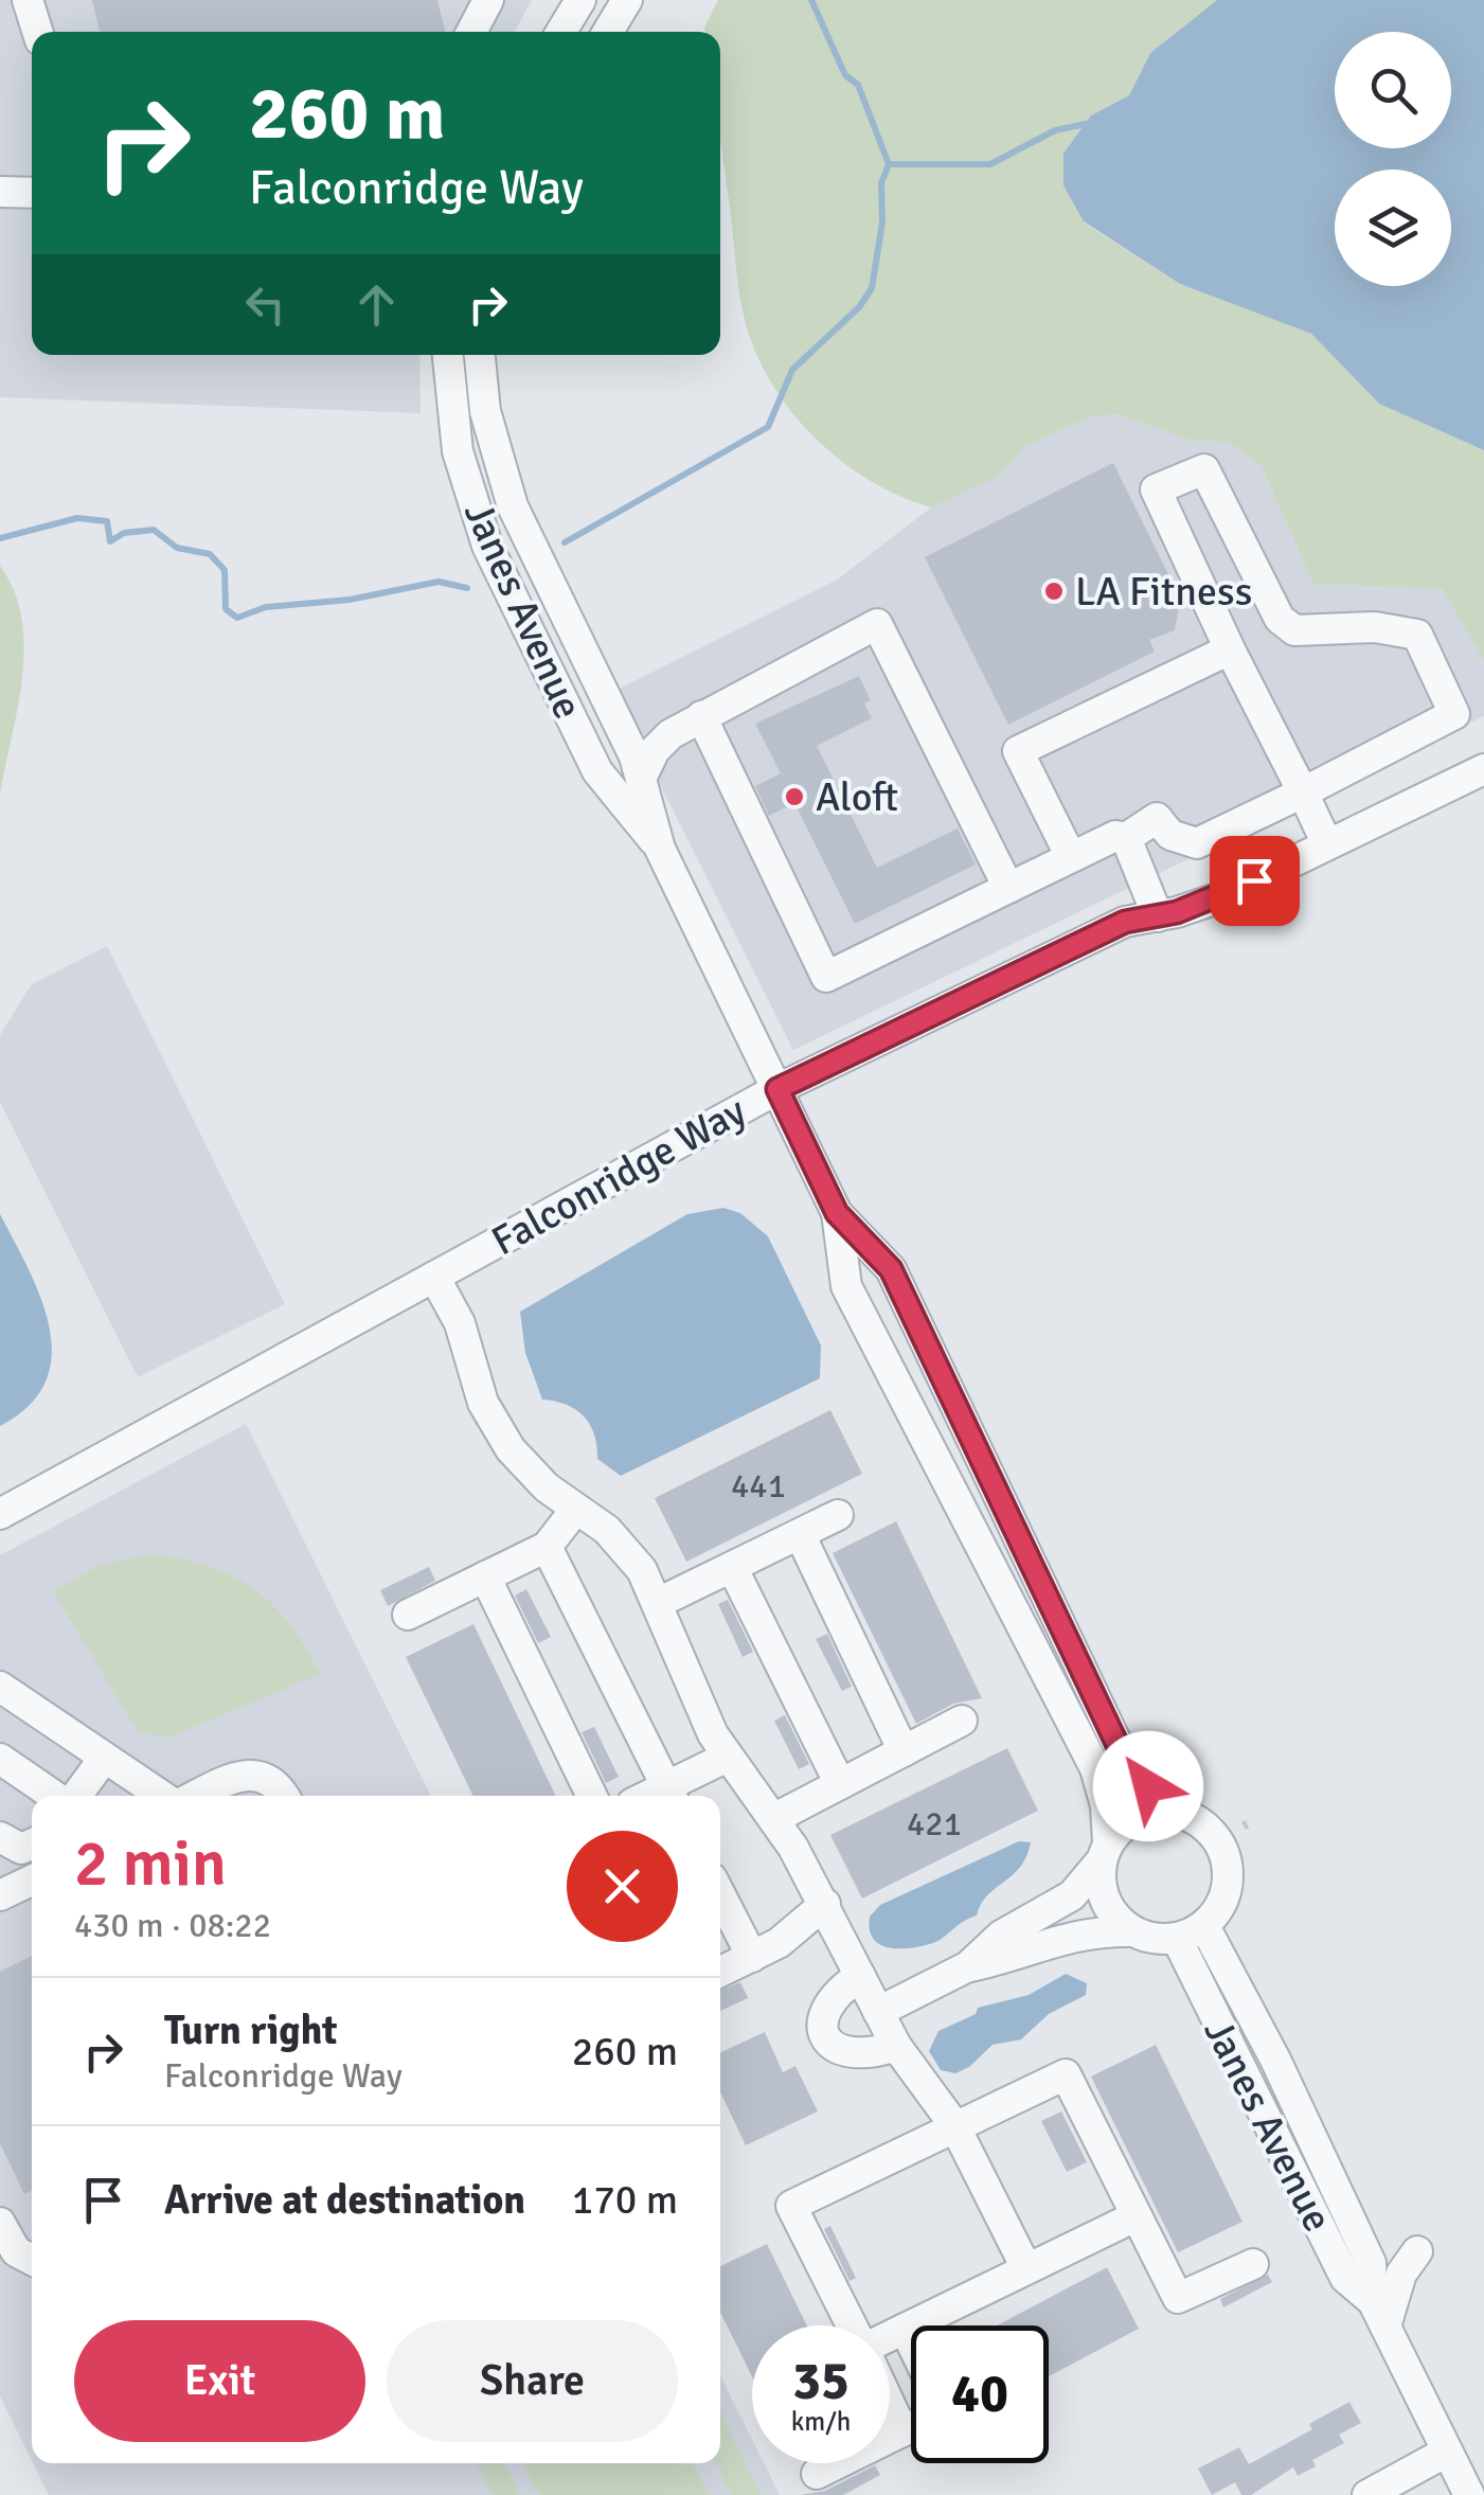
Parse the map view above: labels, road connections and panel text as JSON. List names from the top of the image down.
{
  "streets": {
    "street": ["Janes Avenue", "Falconridge Way"]
  },
  "crossings": [
    ["Janes Avenue", "Falconridge Way"]
  ],
  "places": ["LA Fitness", "Aloft"],
  "house_numbers": ["441", "421"],
  "page": {
    "turn": ["260 m", "Falconridge Way"],
    "heading": ["2 min", "430 m · 08:22"],
    "list": [
      {
        "name": "Turn right",
        "note": "Falconridge Way",
        "value": "260 m"
      },
      {
        "name": "Arrive at destination",
        "value": "170 m"
      }
    ],
    "buttons": ["Exit", "Share"],
    "speed": "35 km/h",
    "limit": "40"
  }
}
